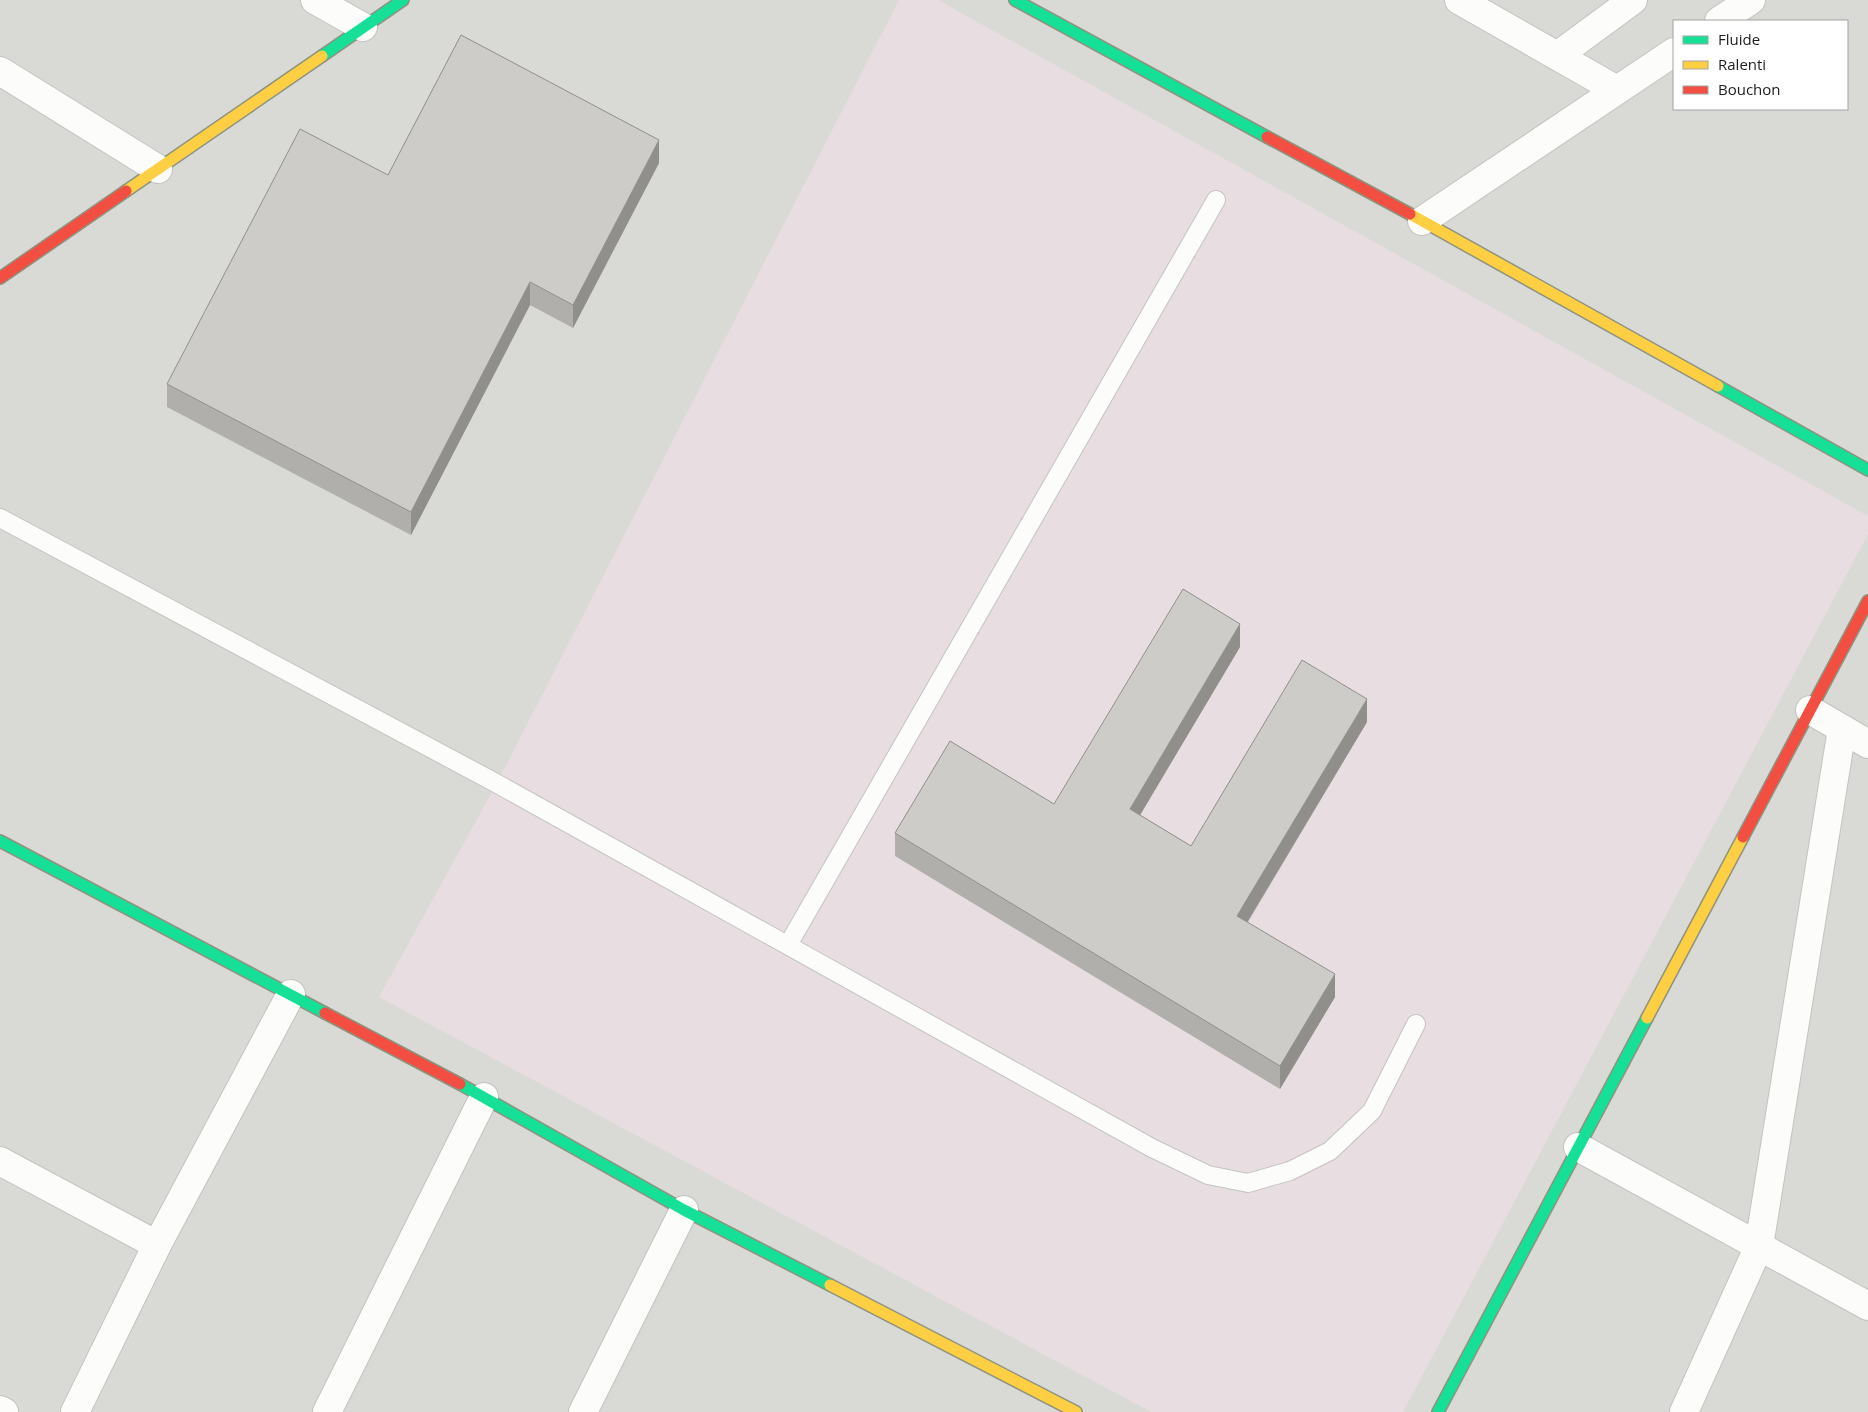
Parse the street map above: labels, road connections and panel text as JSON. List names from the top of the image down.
{
  "legend": ["Fluide", "Ralenti", "Bouchon"]
}
